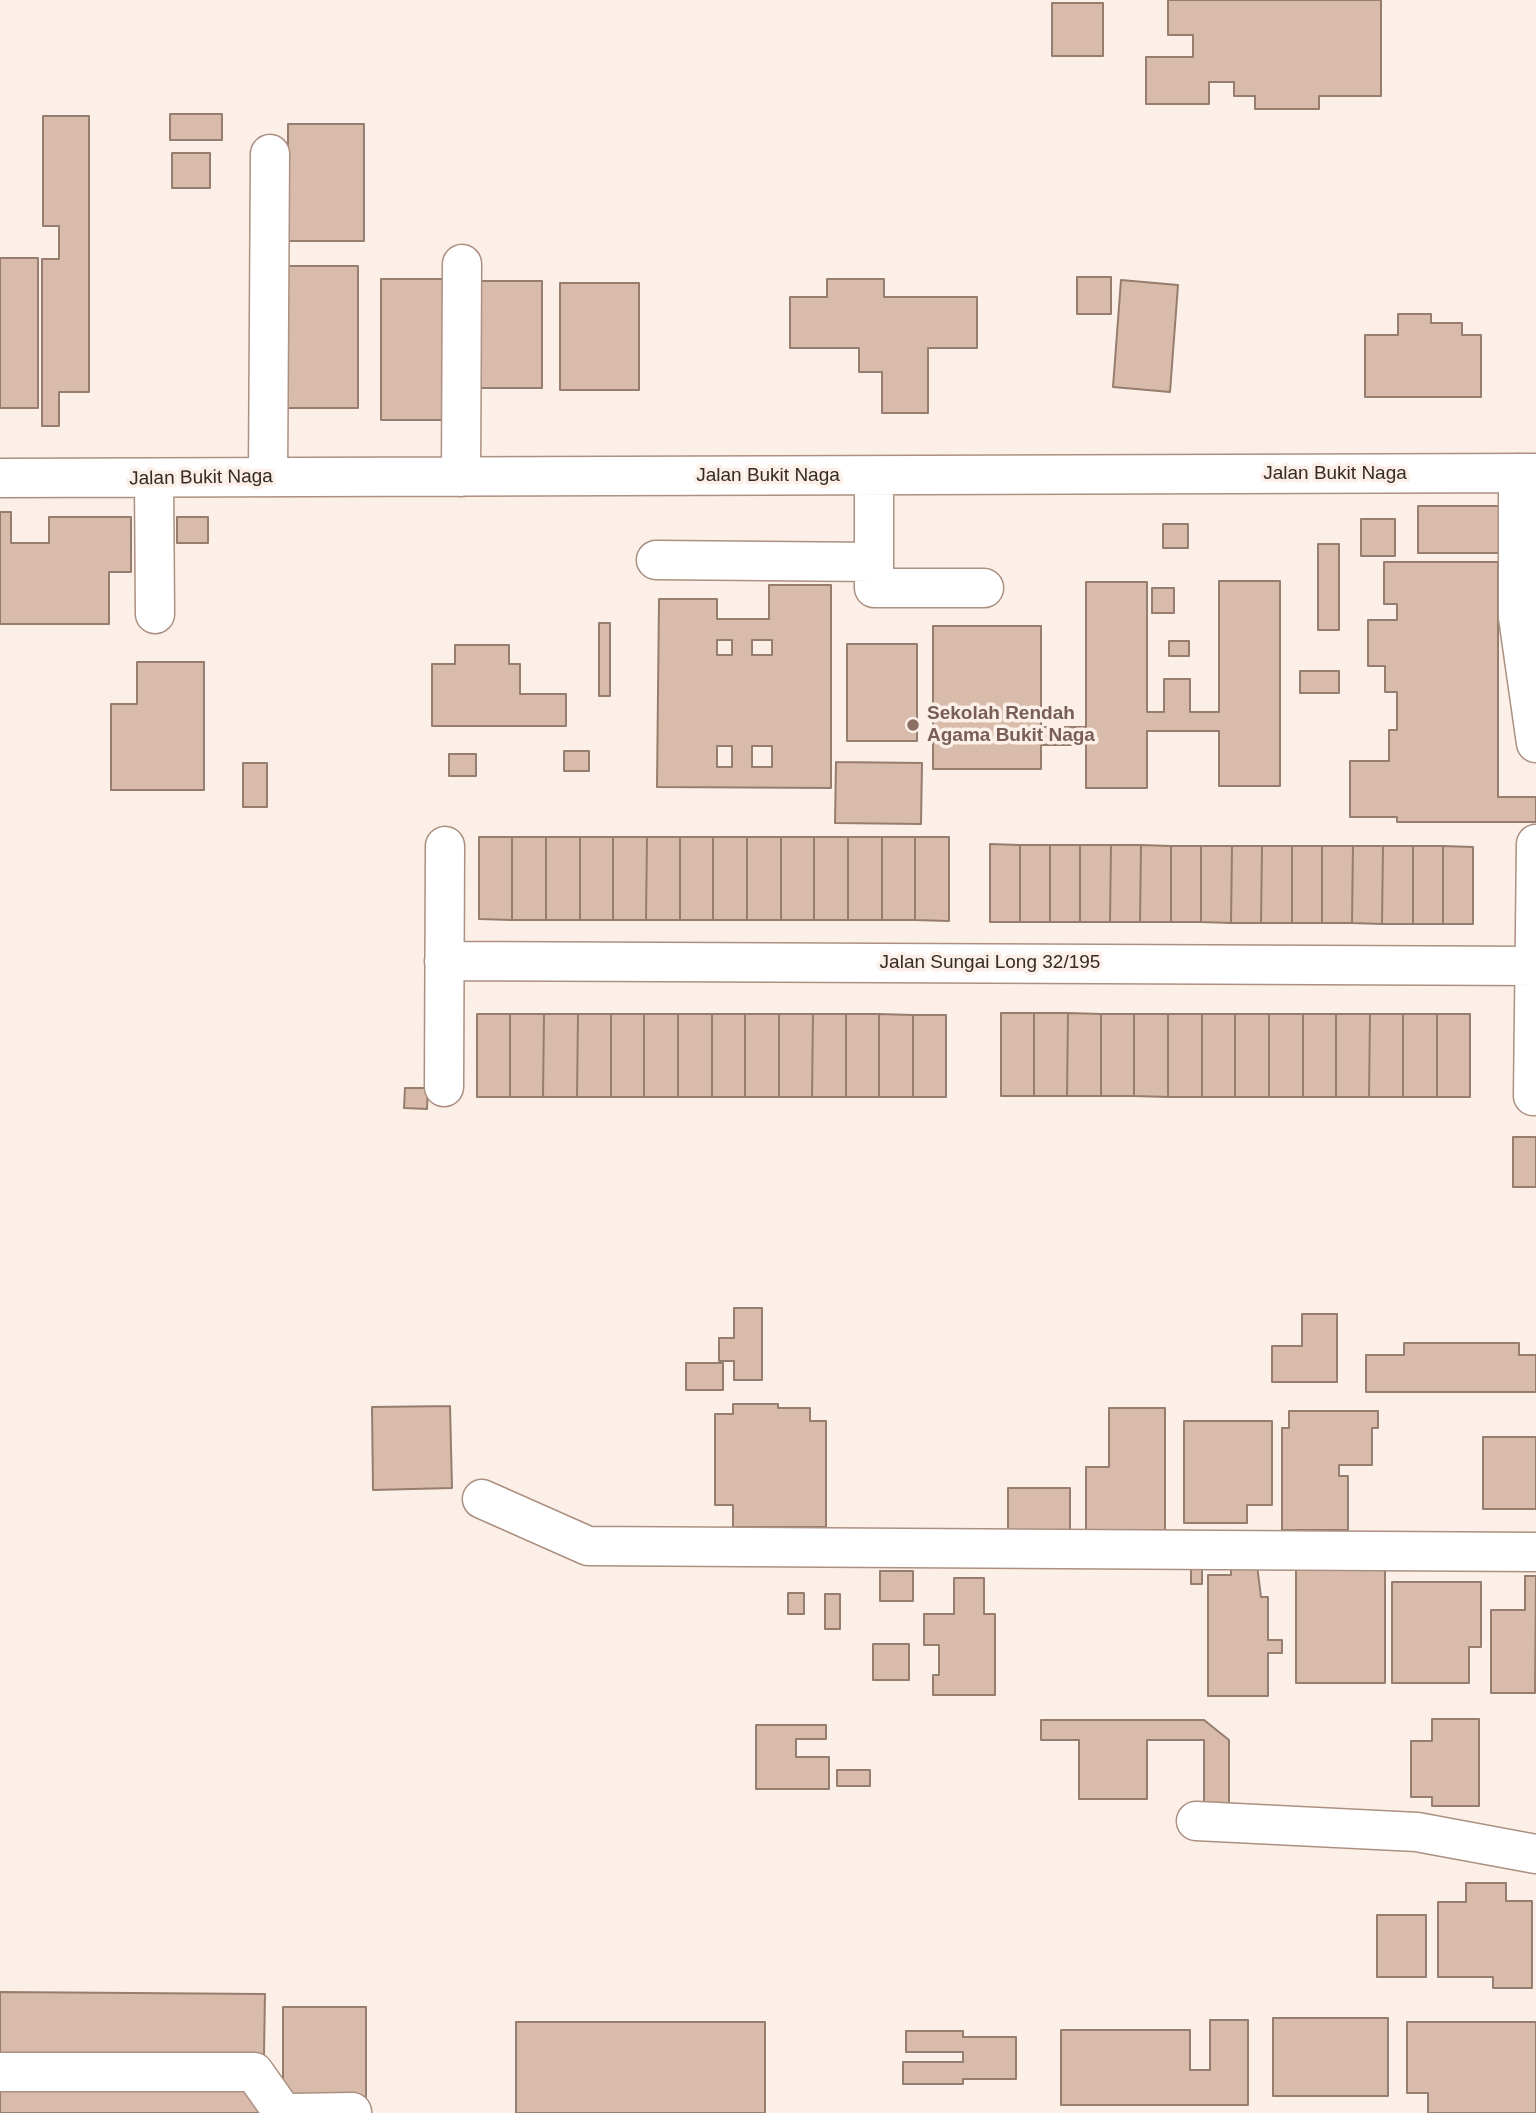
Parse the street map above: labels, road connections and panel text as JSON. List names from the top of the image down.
{
  "streets": {
    "street": ["Jalan Bukit Naga", "Jalan Sungai Long 32/195"]
  },
  "places": ["Sekolah Rendah Agama Bukit Naga"]
}
